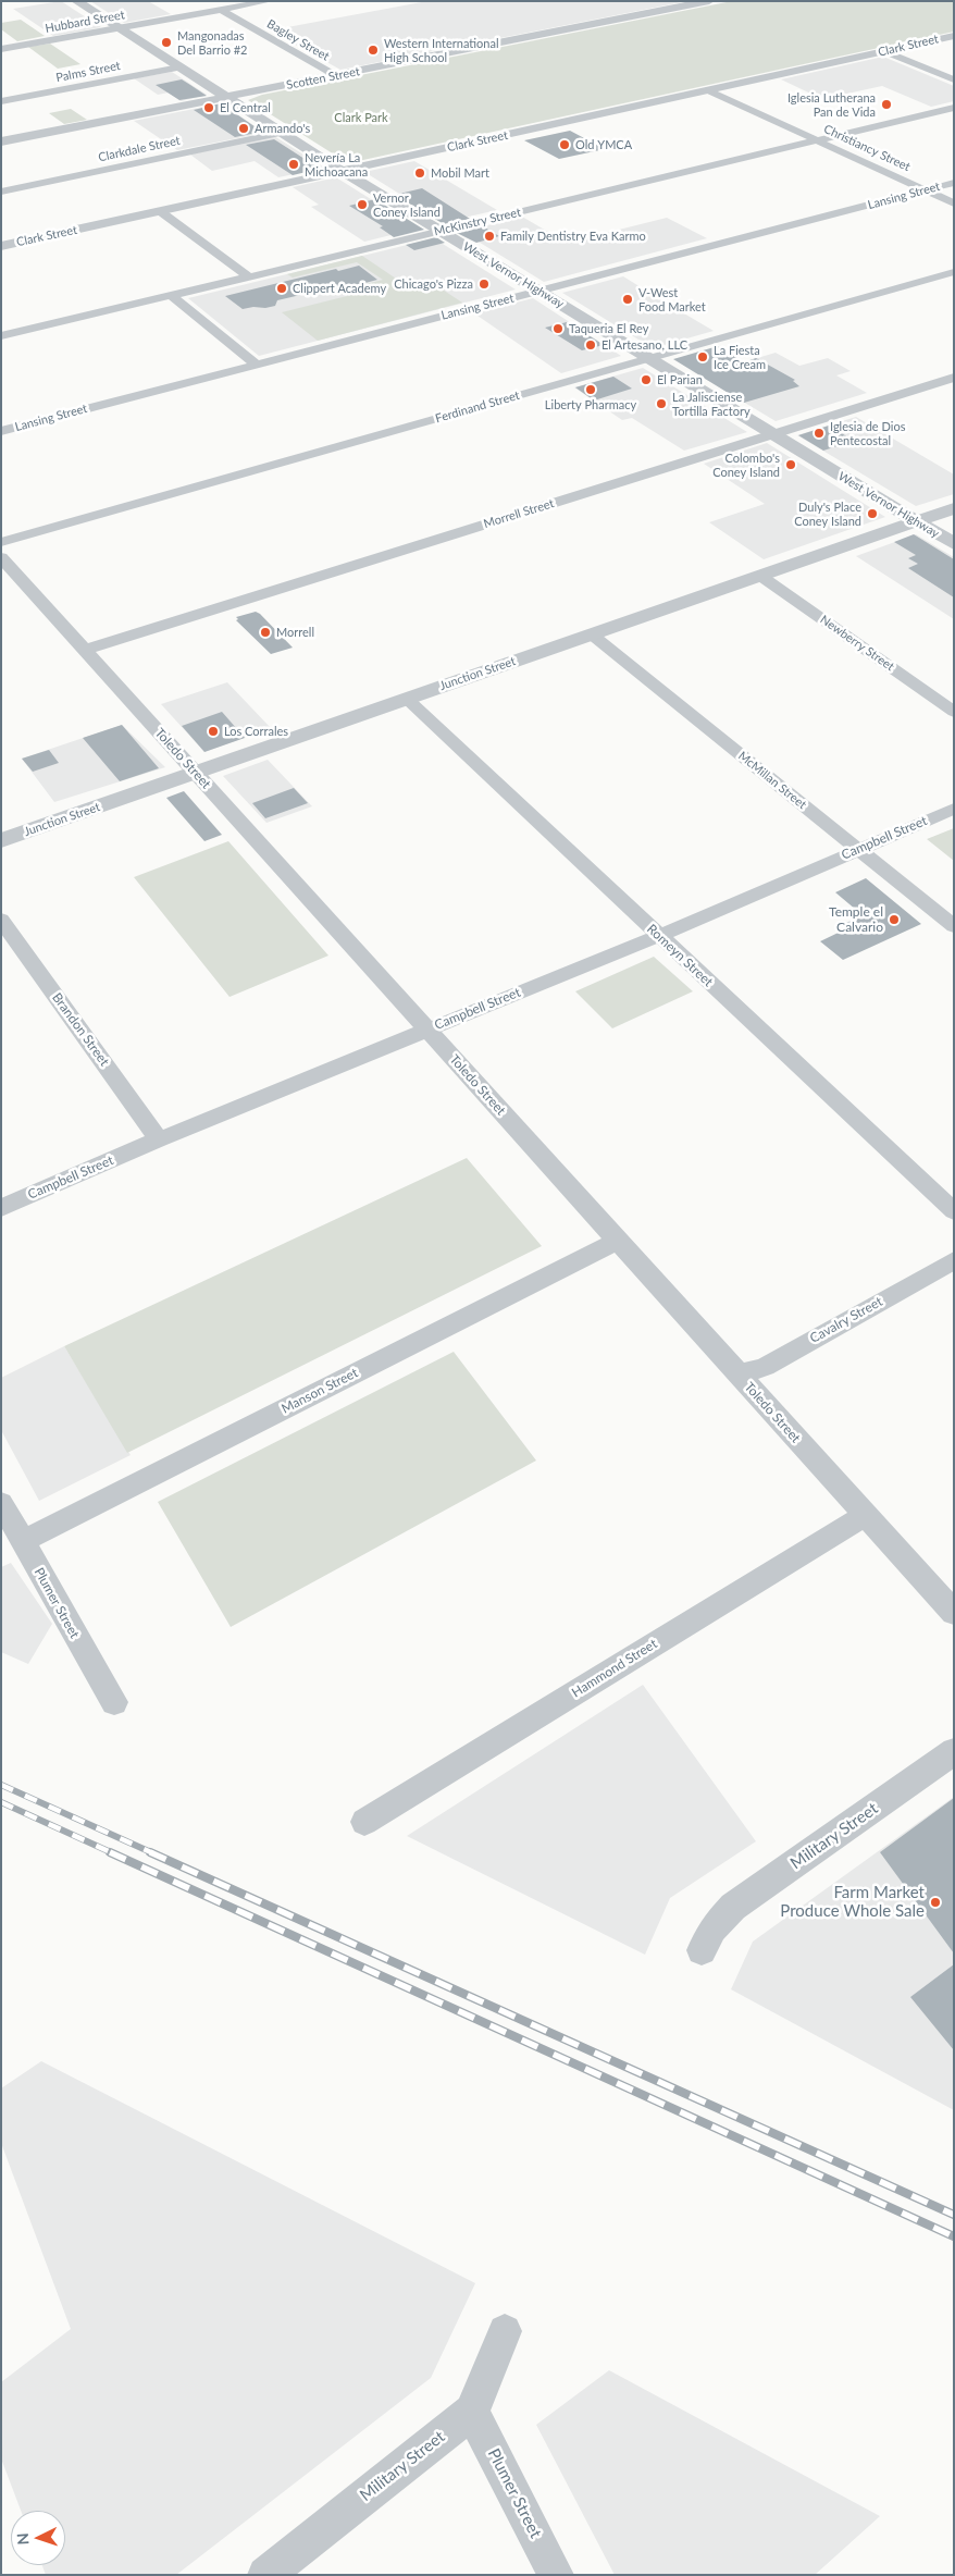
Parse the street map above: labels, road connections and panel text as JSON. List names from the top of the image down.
{
  "streets": {
    "street": [
      "Hubbard Street",
      "Bagley Street",
      "Clark Street",
      "Palms Street",
      "Scotten Street",
      "Christiancy Street",
      "Clarkdale Street",
      "Lansing Street",
      "McKinstry Street",
      "West Vernor Highway",
      "Ferdinand Street",
      "Morrell Street",
      "Newberry Street",
      "Junction Street",
      "Toledo Street",
      "McMillan Street",
      "Campbell Street",
      "Romeyn Street",
      "Brandon Street",
      "Cavalry Street",
      "Manson Street",
      "Plumer Street",
      "Hammond Street",
      "Military Street"
    ]
  },
  "crossings": [
    ["Hubbard Street", "Bagley Street"],
    ["Hubbard Street", "West Vernor Highway"],
    ["Bagley Street", "Scotten Street"],
    ["Clark Street", "Christiancy Street"],
    ["Clark Street", "West Vernor Highway"],
    ["Palms Street", "West Vernor Highway"],
    ["Scotten Street", "West Vernor Highway"],
    ["Christiancy Street", "Lansing Street"],
    ["Christiancy Street", "McKinstry Street"],
    ["Clarkdale Street", "West Vernor Highway"],
    ["Lansing Street", "West Vernor Highway"],
    ["McKinstry Street", "West Vernor Highway"],
    ["West Vernor Highway", "Ferdinand Street"],
    ["West Vernor Highway", "Morrell Street"],
    ["West Vernor Highway", "Junction Street"],
    ["Morrell Street", "Toledo Street"],
    ["Newberry Street", "Junction Street"],
    ["Junction Street", "Toledo Street"],
    ["Junction Street", "McMillan Street"],
    ["Junction Street", "Romeyn Street"],
    ["Toledo Street", "Campbell Street"],
    ["Toledo Street", "Cavalry Street"],
    ["Toledo Street", "Manson Street"],
    ["Toledo Street", "Hammond Street"],
    ["McMillan Street", "Campbell Street"],
    ["Campbell Street", "Romeyn Street"],
    ["Campbell Street", "Brandon Street"],
    ["Manson Street", "Plumer Street"],
    ["Plumer Street", "Military Street"]
  ],
  "parks": ["Clark Park"],
  "places": [
    "Mangonadas Del Barrio #2",
    "Western International High School",
    "Iglesia Lutherana Pan de Vida",
    "El Central",
    "Armando's",
    "Old YMCA",
    "Nevería La Michoacana",
    "Mobil Mart",
    "Vernor Coney Island",
    "Family Dentistry Eva Karmo",
    "Chicago's Pizza",
    "Clippert Academy",
    "V-West Food Market",
    "Taqueria El Rey",
    "El Artesano, LLC",
    "La Fiesta Ice Cream",
    "El Parian",
    "Liberty Pharmacy",
    "La Jalisciense Tortilla Factory",
    "Iglesia de Dios Pentecostal",
    "Colombo's Coney Island",
    "Duly's Place Coney Island",
    "Morrell",
    "Los Corrales",
    "Temple el Calvario",
    "Farm Market Produce Whole Sale"
  ],
  "north": "left"
}
